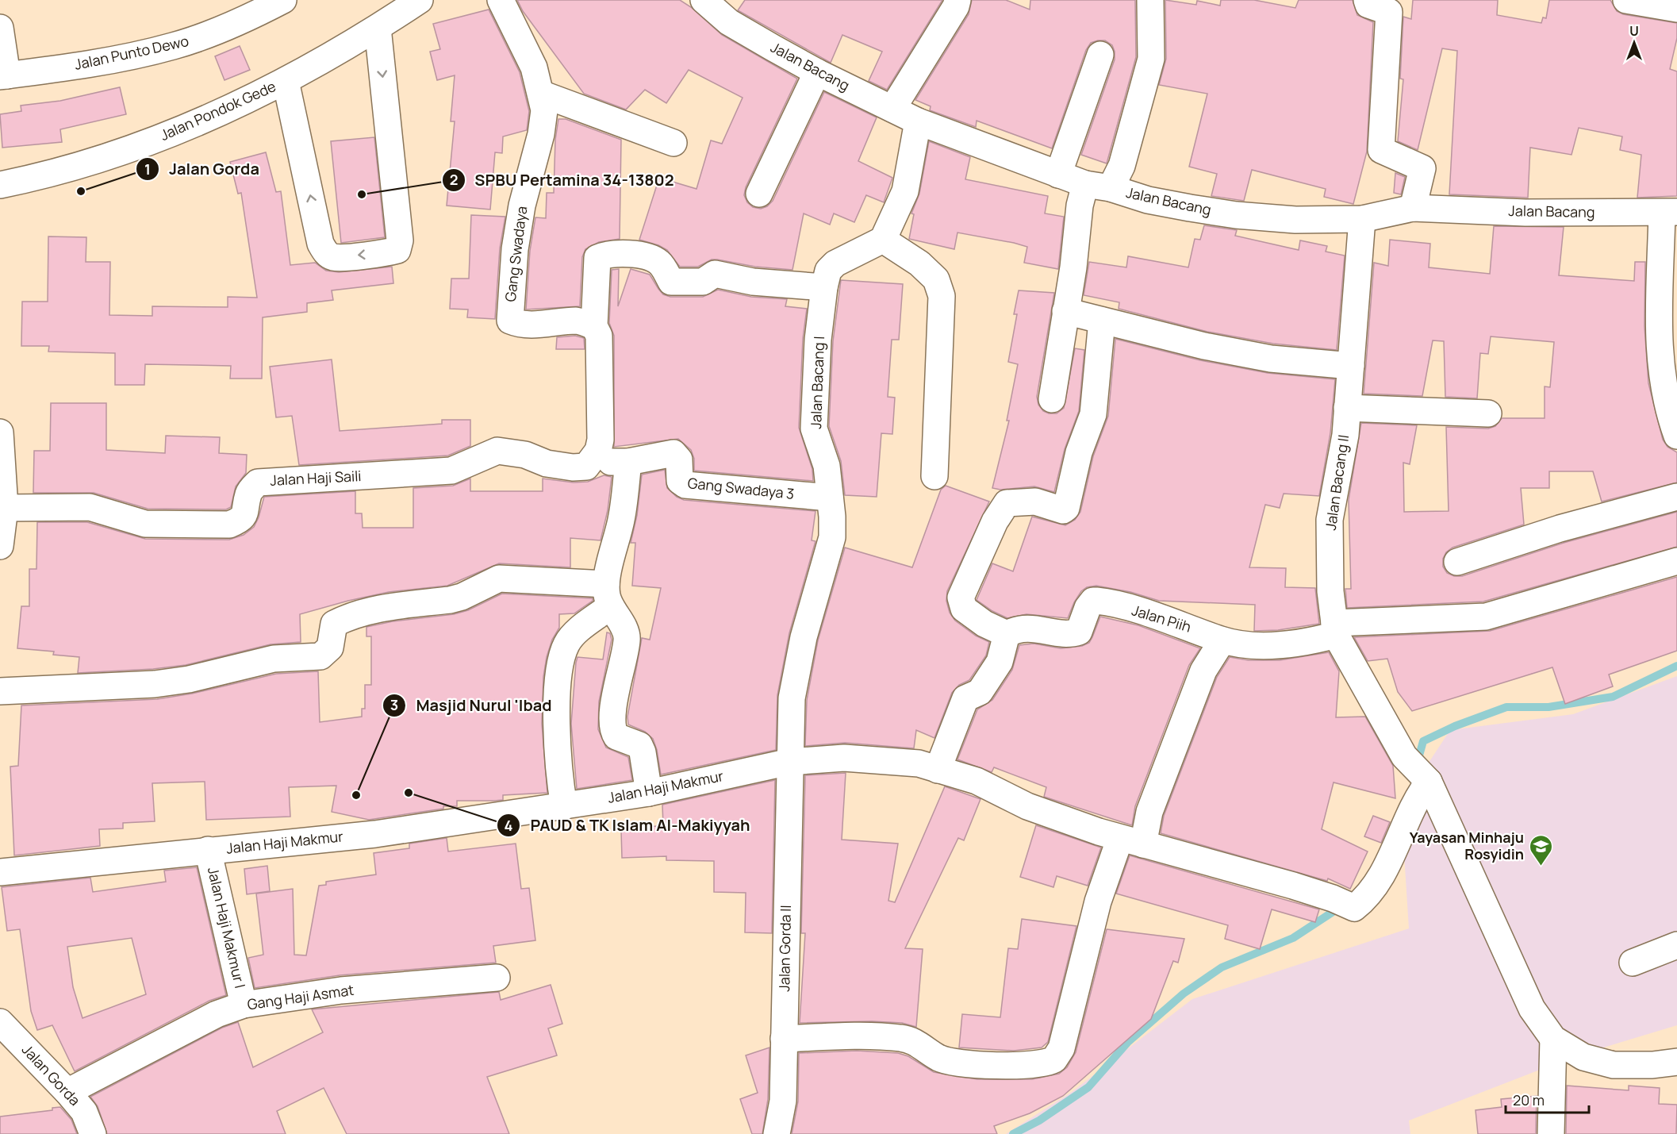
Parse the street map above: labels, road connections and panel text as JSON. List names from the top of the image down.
{
  "streets": {
    "street": [
      "Jalan Punto Dewo",
      "Jalan Bacang",
      "Jalan Pondok Gede",
      "Gang Swadaya",
      "Jalan Bacang I",
      "Jalan Haji Saili",
      "Jalan Bacang II",
      "Gang Swadaya 3",
      "Jalan Piih",
      "Jalan Haji Makmur",
      "Jalan Haji Makmur I",
      "Jalan Gorda II",
      "Gang Haji Asmat",
      "Jalan Gorda"
    ]
  },
  "crossings": [
    ["Jalan Bacang", "Jalan Bacang II"],
    ["Jalan Bacang I", "Gang Swadaya 3"],
    ["Jalan Bacang I", "Jalan Haji Makmur"],
    ["Jalan Bacang I", "Jalan Gorda II"],
    ["Jalan Haji Saili", "Gang Swadaya 3"],
    ["Jalan Bacang II", "Jalan Piih"],
    ["Jalan Bacang II", "Jalan Haji Makmur"],
    ["Jalan Haji Makmur", "Jalan Haji Makmur I"],
    ["Jalan Haji Makmur", "Jalan Gorda II"],
    ["Jalan Haji Makmur I", "Gang Haji Asmat"],
    ["Gang Haji Asmat", "Jalan Gorda"]
  ],
  "places": {
    "other": [
      "Jalan Gorda",
      "SPBU Pertamina 34-13802",
      "PAUD & TK Islam Al-Makiyyah",
      "Masjid Nurul 'Ibad"
    ],
    "school or university": ["Yayasan Minhaju Rosyidin"]
  },
  "scale_bar": "20 m",
  "north": "top"
}
